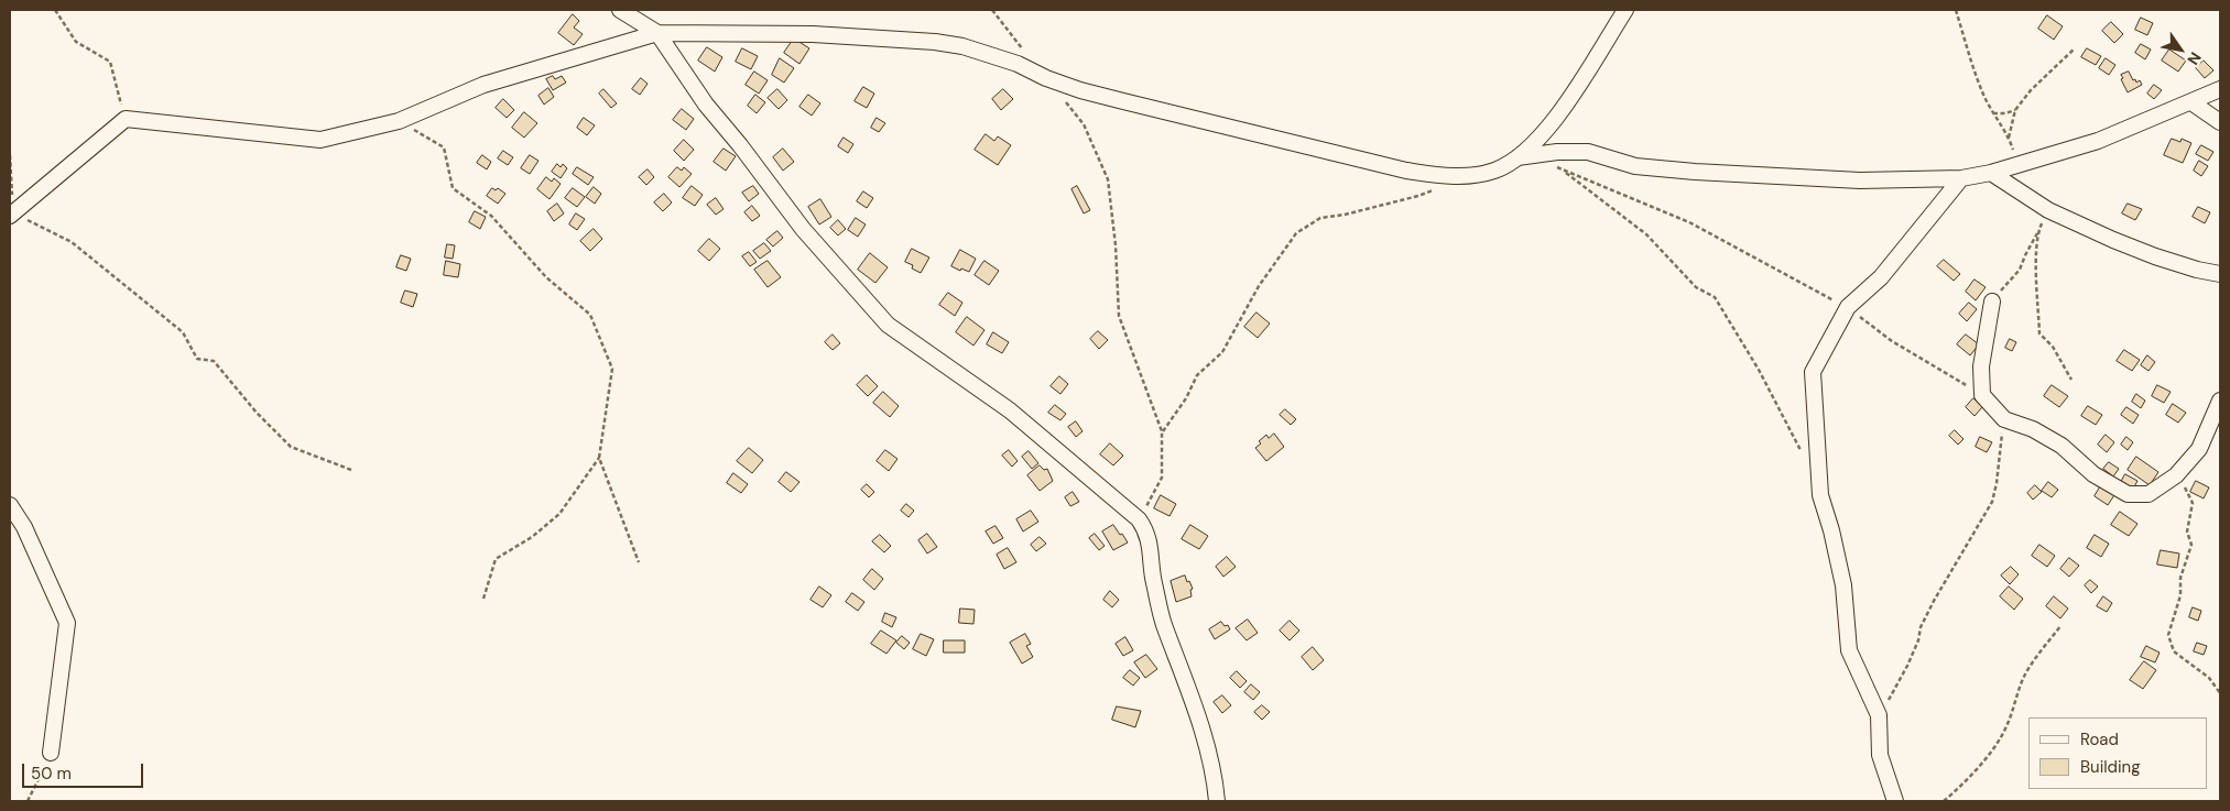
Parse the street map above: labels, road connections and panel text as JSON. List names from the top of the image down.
{
  "legend": ["Road", "Building"],
  "scale_bar": "50 m",
  "north": "bottom right"
}
